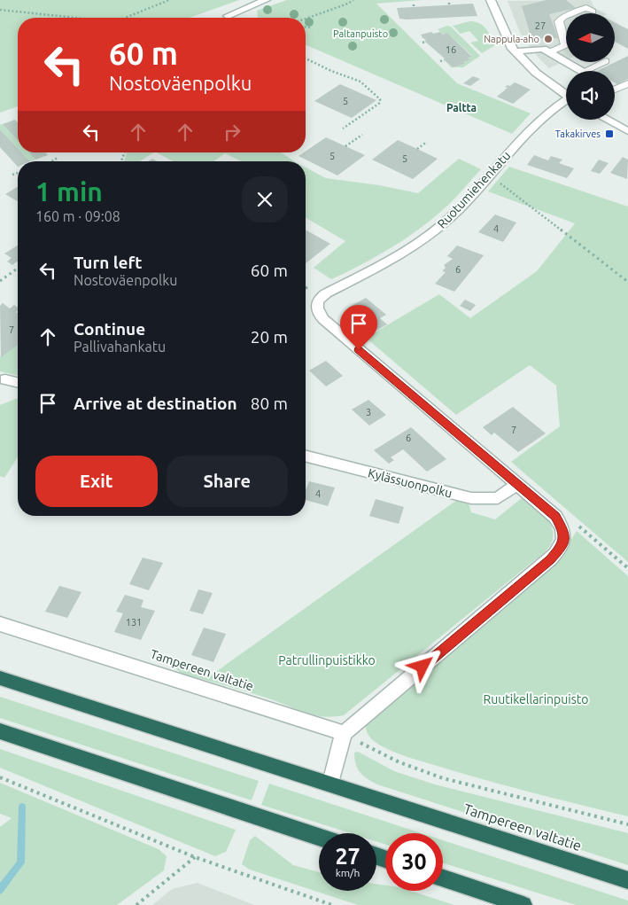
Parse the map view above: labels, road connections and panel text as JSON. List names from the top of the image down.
{
  "streets": {
    "highway": ["Tampereen valtatie"],
    "street": ["Ruotumiehenkatu", "Kylässuonpolku"]
  },
  "crossings": [
    ["Ruotumiehenkatu", "Kylässuonpolku"]
  ],
  "districts": ["Paltta"],
  "parks": ["Paltanpuisto", "Patrullinpuistikko", "Ruutikellarinpuisto"],
  "places": {
    "other": ["Nappula-aho"],
    "transit": ["Takakirves"]
  },
  "house_numbers": [
    "27",
    "16",
    "5",
    "5",
    "5",
    "4",
    "6",
    "7",
    "3",
    "7",
    "6",
    "4",
    "131"
  ],
  "north": "left",
  "page": {
    "turn": ["60 m", "Nostoväenpolku"],
    "heading": ["1 min", "160 m · 09:08"],
    "list": [
      {
        "name": "Turn left",
        "note": "Nostoväenpolku",
        "value": "60 m"
      },
      {
        "name": "Continue",
        "note": "Pallivahankatu",
        "value": "20 m"
      },
      {
        "name": "Arrive at destination",
        "value": "80 m"
      }
    ],
    "buttons": ["Exit", "Share"],
    "speed": "27 km/h",
    "limit": "30"
  }
}
